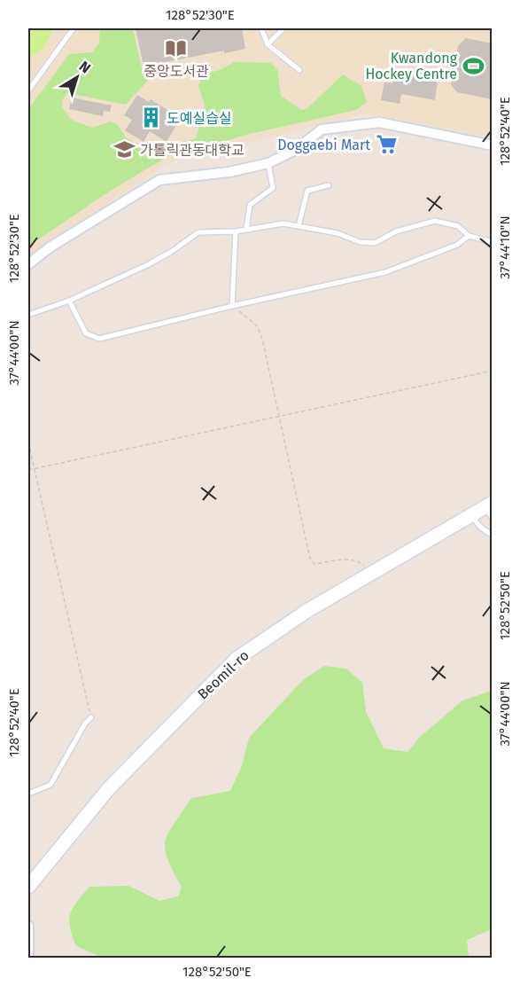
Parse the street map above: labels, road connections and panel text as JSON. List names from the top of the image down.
{
  "streets": {
    "street": ["Beomil-ro"]
  },
  "places": {
    "library": ["중앙도서관"],
    "sports": ["Kwandong Hockey Centre"],
    "building": ["도예실습실"],
    "supermarket": ["Doggaebi Mart"],
    "school or university": ["가톨릭관동대학교"]
  },
  "north": "top right",
  "coordinates": [
    "128°52'30\"E",
    "128°52'40\"E",
    "37°44'10\"N",
    "37°44'00\"N",
    "128°52'50\"E"
  ]
}
